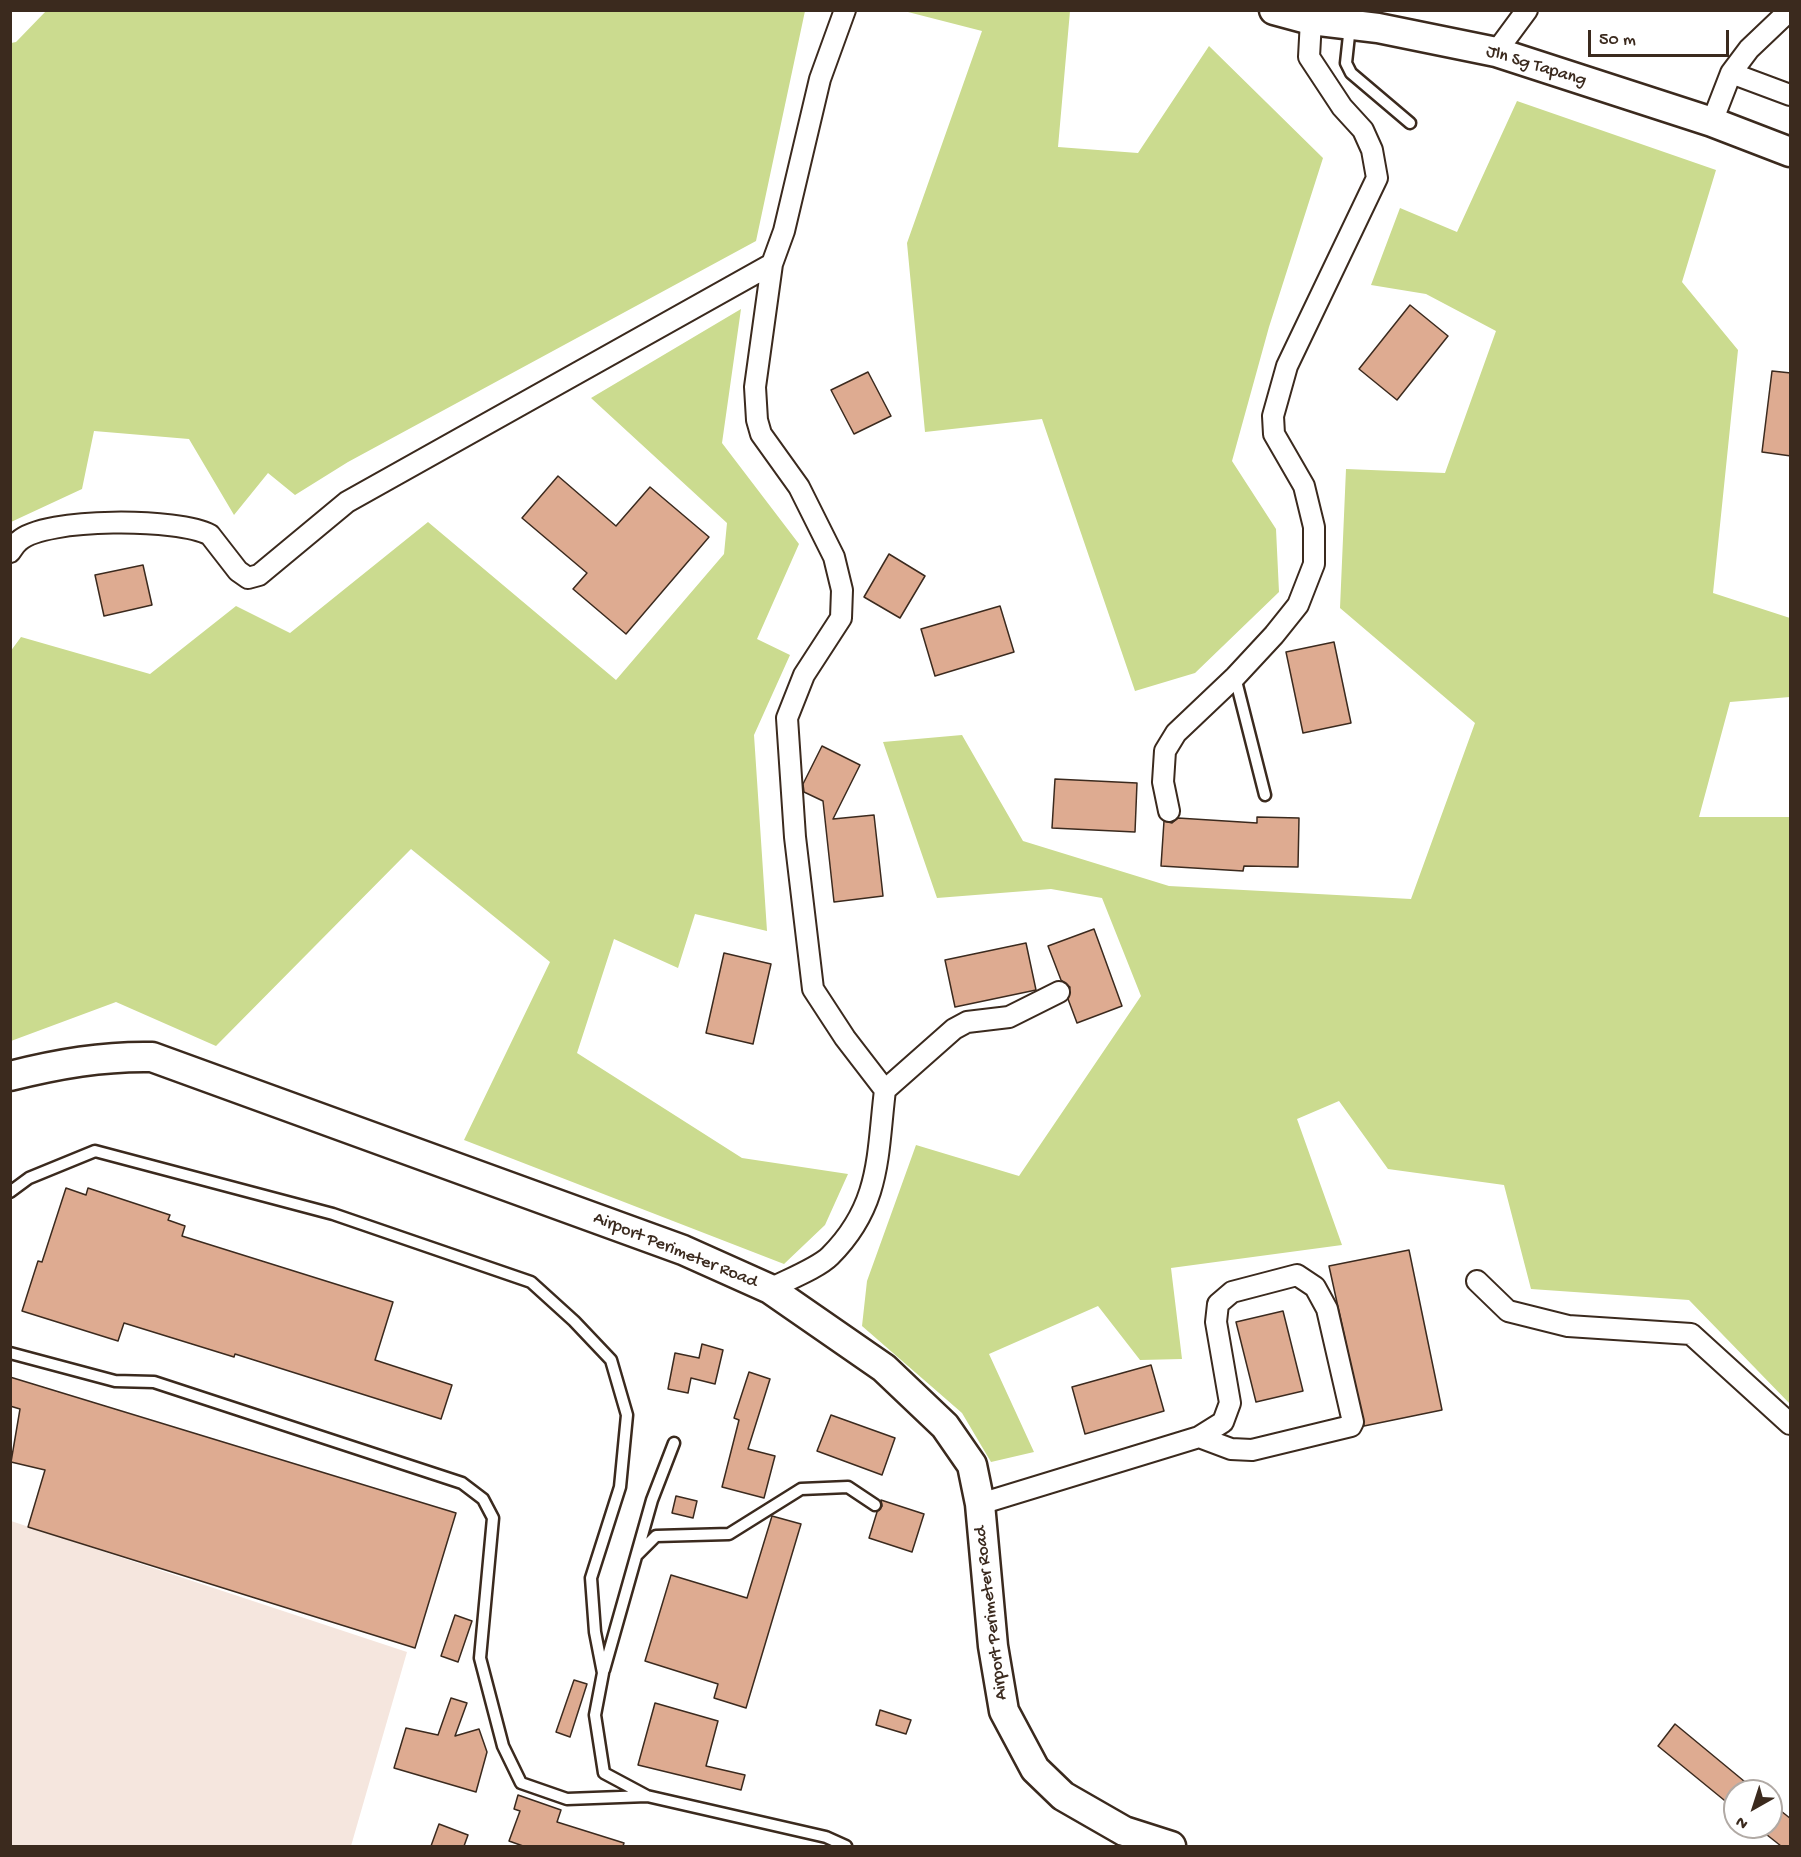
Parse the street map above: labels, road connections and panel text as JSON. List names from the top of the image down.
{
  "streets": {
    "street": ["Jln Sg Tapang", "Airport Perimeter Road"]
  },
  "scale_bar": "50 m",
  "north": "bottom left"
}
